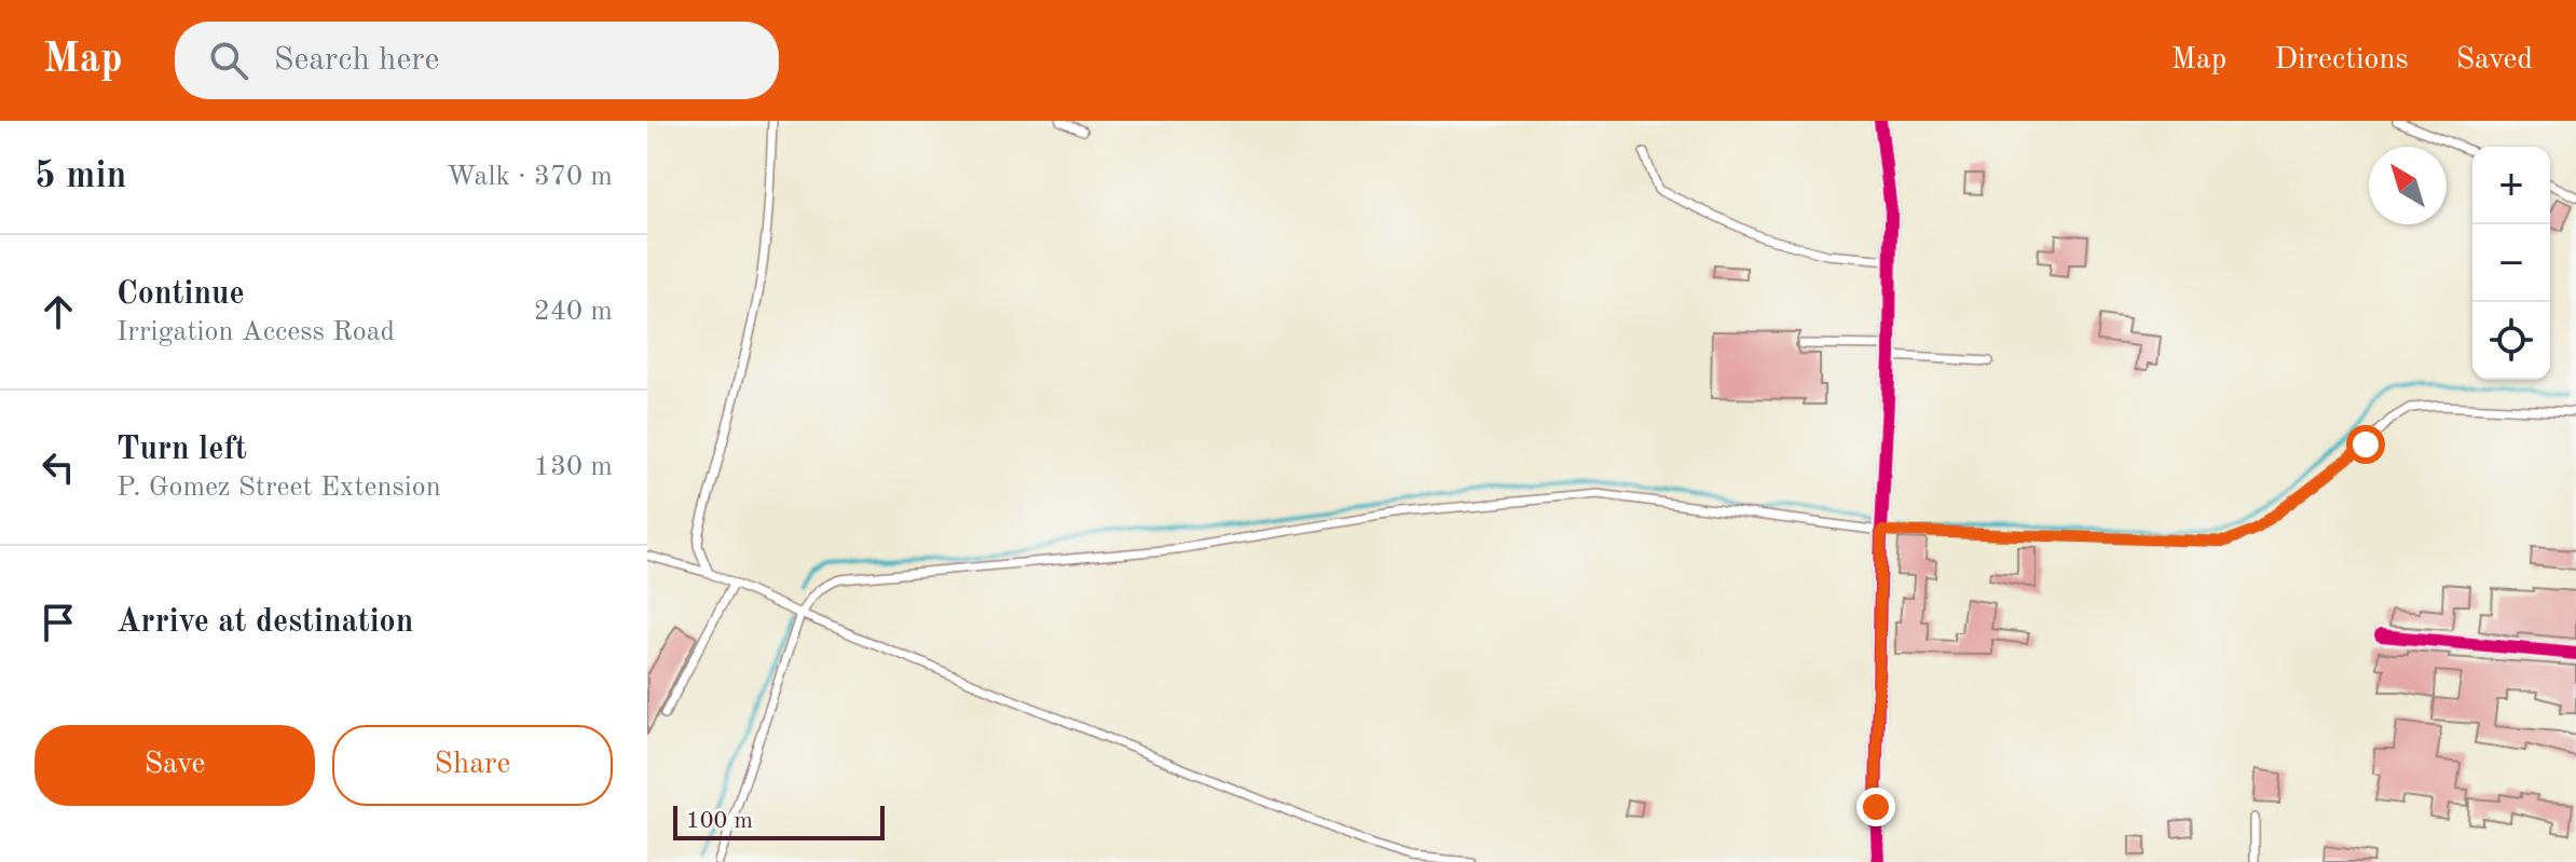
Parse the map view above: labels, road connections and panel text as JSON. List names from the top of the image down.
{
  "scale_bar": "100 m",
  "north": "top left",
  "page": {
    "header": "Map",
    "search": "Search here",
    "nav": ["Map", "Directions", "Saved"],
    "heading": ["5 min", "Walk · 370 m"],
    "map_buttons": ["+", "−"],
    "list": [
      ["Continue", "Irrigation Access Road", "240 m"],
      ["Turn left", "P. Gomez Street Extension", "130 m"],
      "Arrive at destination"
    ],
    "buttons": ["Save", "Share"],
    "scale": "100 m"
  }
}
